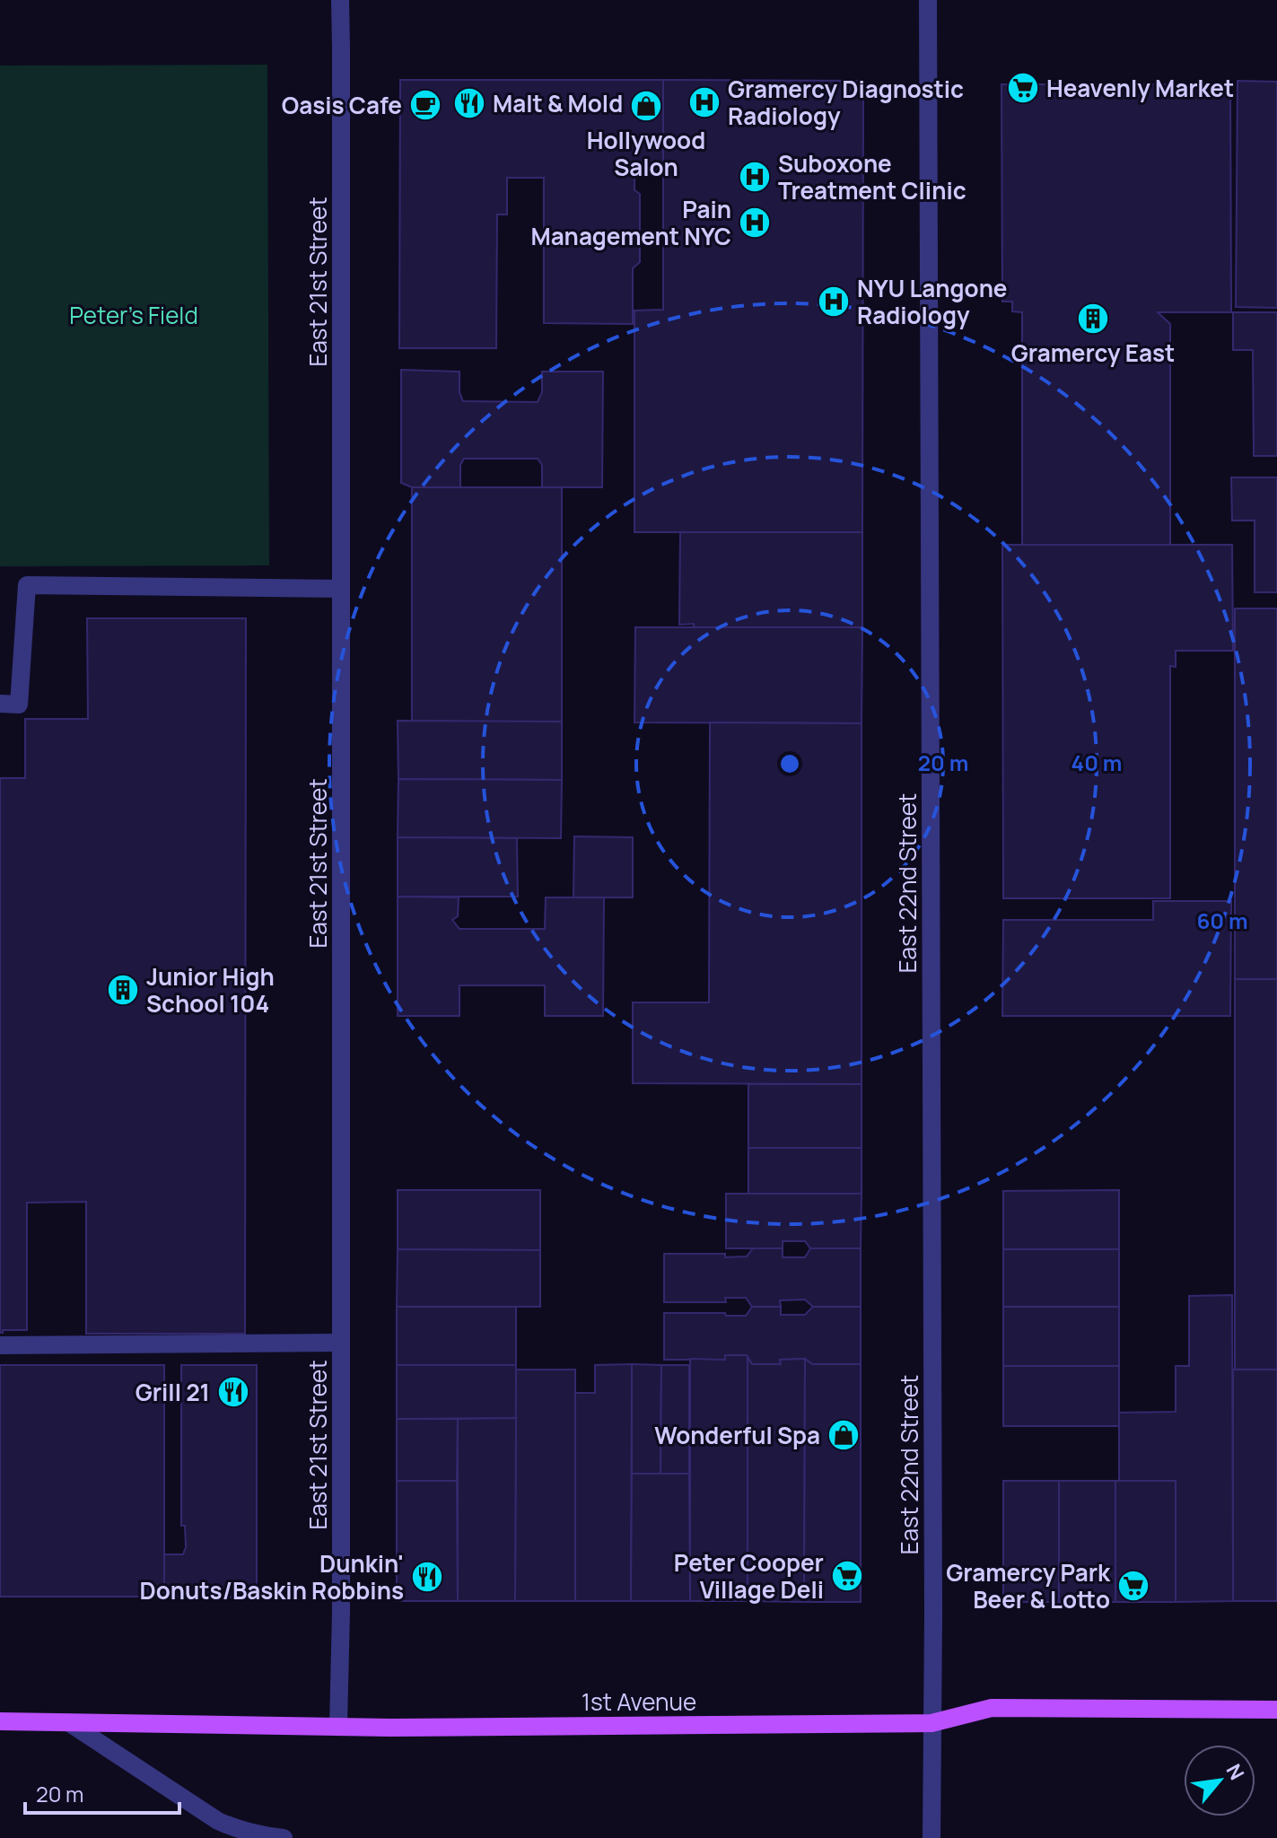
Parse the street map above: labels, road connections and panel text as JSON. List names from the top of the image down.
{
  "streets": {
    "main road": ["1st Avenue"],
    "street": ["East 21st Street", "East 22nd Street"]
  },
  "crossings": [
    ["East 21st Street", "1st Avenue"],
    ["East 22nd Street", "1st Avenue"]
  ],
  "parks": ["Peter's Field"],
  "places": {
    "supermarket": ["Heavenly Market", "Peter Cooper Village Deli", "Gramercy Park Beer & Lotto"],
    "hospital": [
      "Gramercy Diagnostic Radiology",
      "Suboxone Treatment Clinic",
      "Pain Management NYC",
      "NYU Langone Radiology"
    ],
    "restaurant": ["Malt & Mold", "Grill 21", "Dunkin' Donuts/Baskin Robbins"],
    "cafe": ["Oasis Cafe"],
    "shop": ["Hollywood Salon", "Wonderful Spa"],
    "building": ["Gramercy East", "Junior High School 104"]
  },
  "scale_bar": "20 m",
  "north": "top right",
  "rings": ["20 m", "40 m", "60 m"]
}
